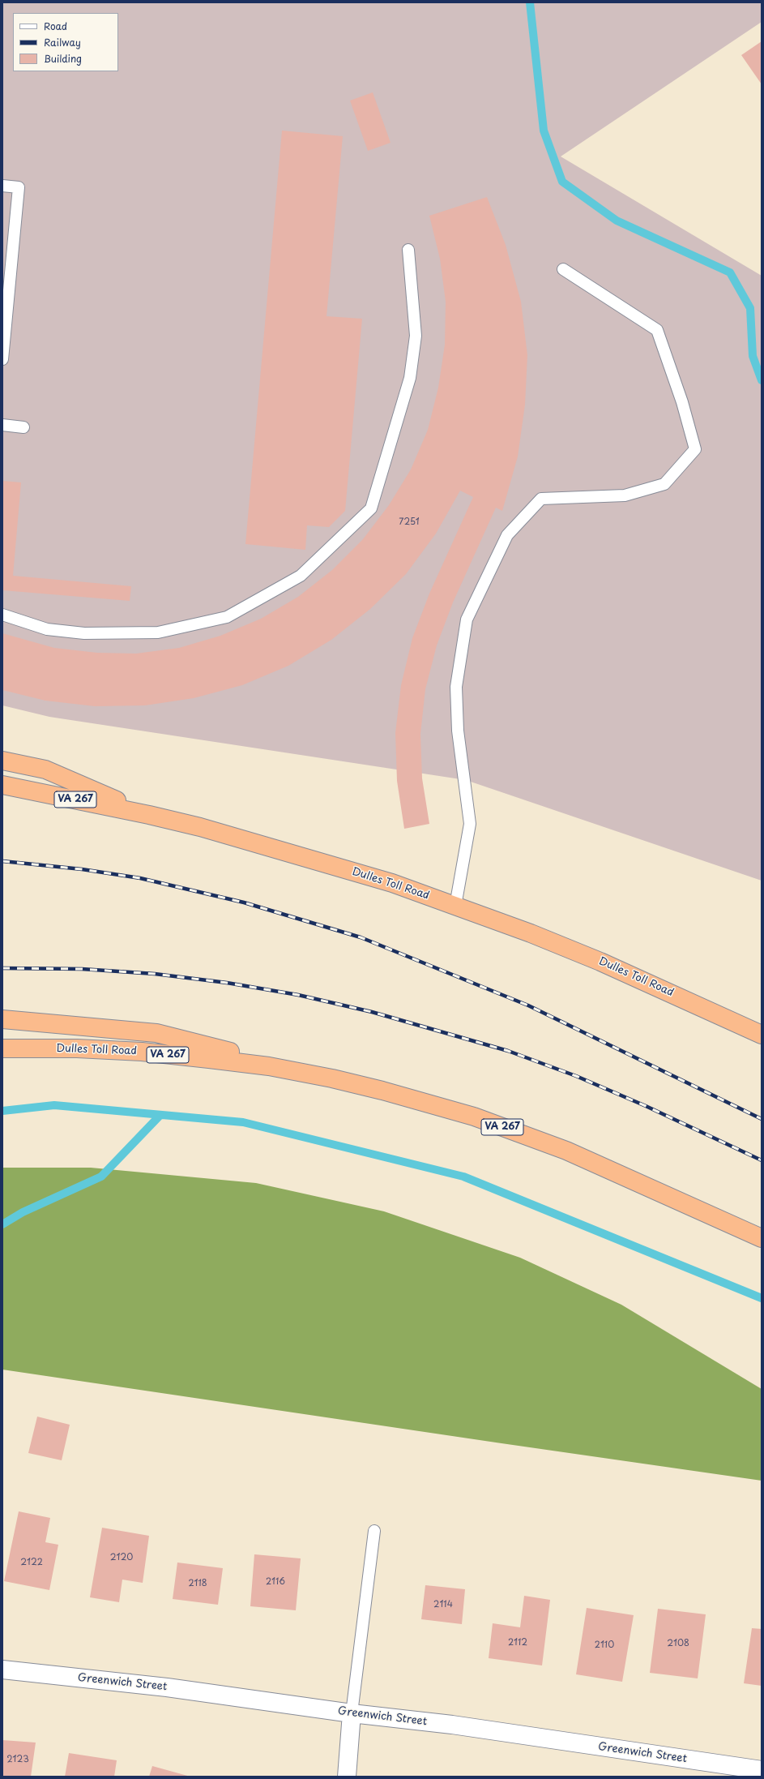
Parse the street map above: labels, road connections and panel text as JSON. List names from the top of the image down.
{
  "streets": {
    "highway": ["VA 267", "Dulles Toll Road"],
    "street": ["Greenwich Street"]
  },
  "house_numbers": [
    "7251",
    "2120",
    "2122",
    "2116",
    "2118",
    "2114",
    "2112",
    "2108",
    "2110",
    "2123"
  ],
  "legend": ["Road", "Railway", "Building"]
}
